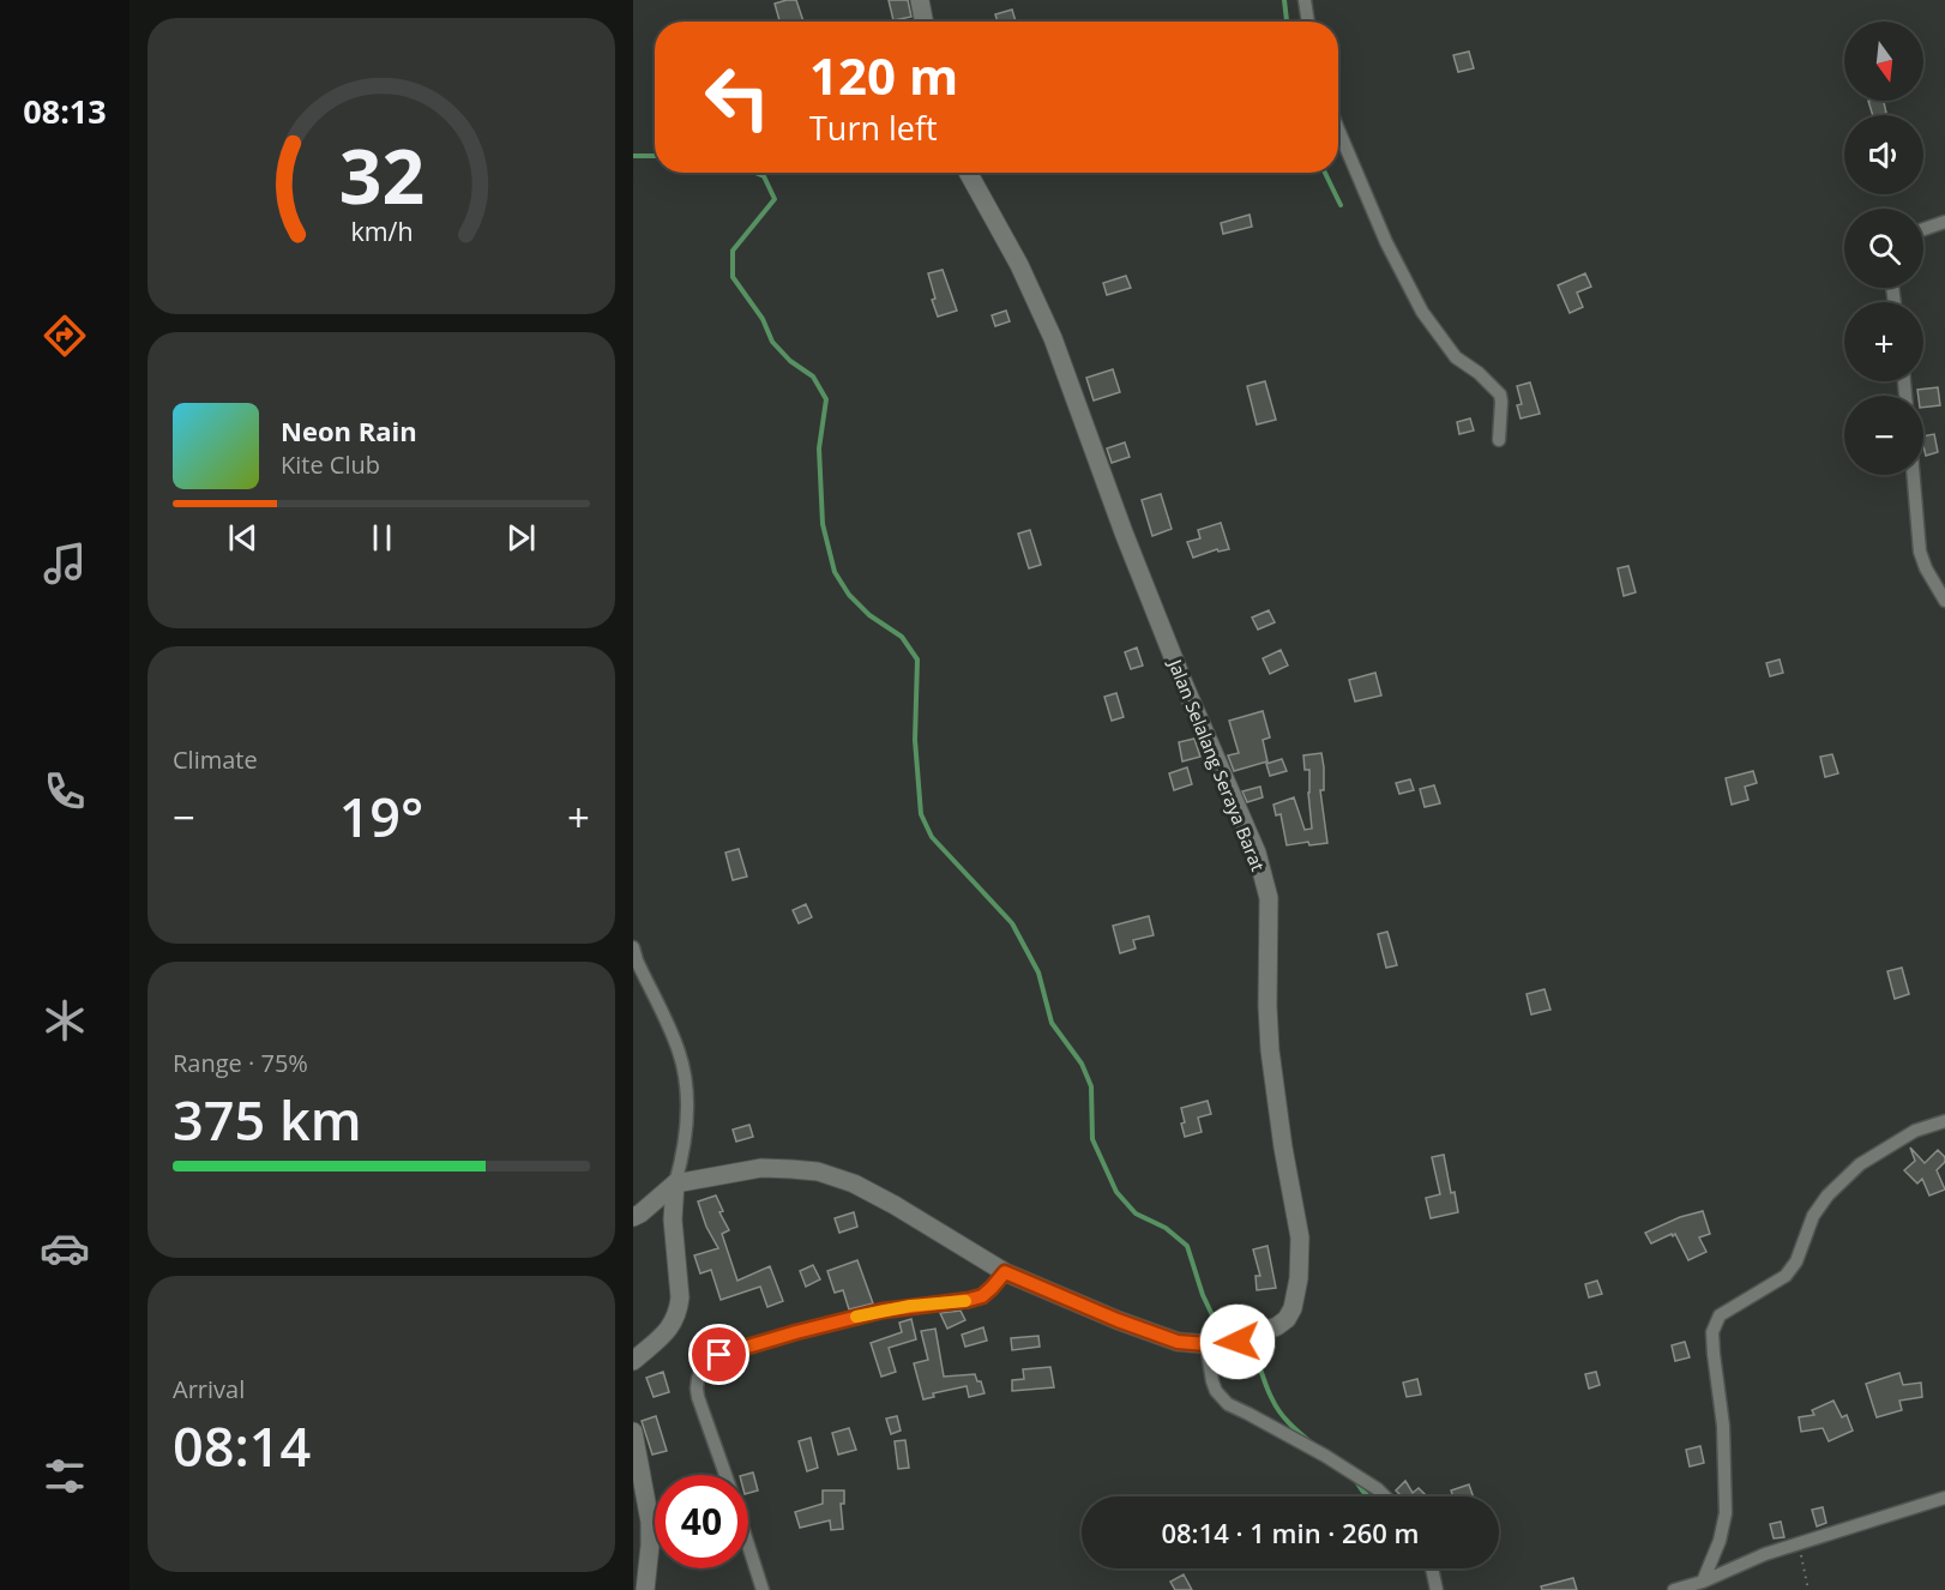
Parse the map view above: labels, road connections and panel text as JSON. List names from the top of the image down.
{
  "streets": {
    "street": ["Jalan Selalang Seraya Barat"]
  },
  "north": "bottom",
  "page": {
    "tabs": "08:13",
    "map_buttons": ["+", "−"],
    "turn": ["120 m", "Turn left"],
    "song": ["Neon Rain", "Kite Club"],
    "tile": [
      "Climate",
      ["Range · 75%", "375 km"],
      ["Arrival", "08:14"]
    ],
    "heat": ["−", "19°", "+"],
    "limit": "40",
    "trip": "08:14 · 1 min · 260 m",
    "gauge": ["32", "km/h"]
  }
}
